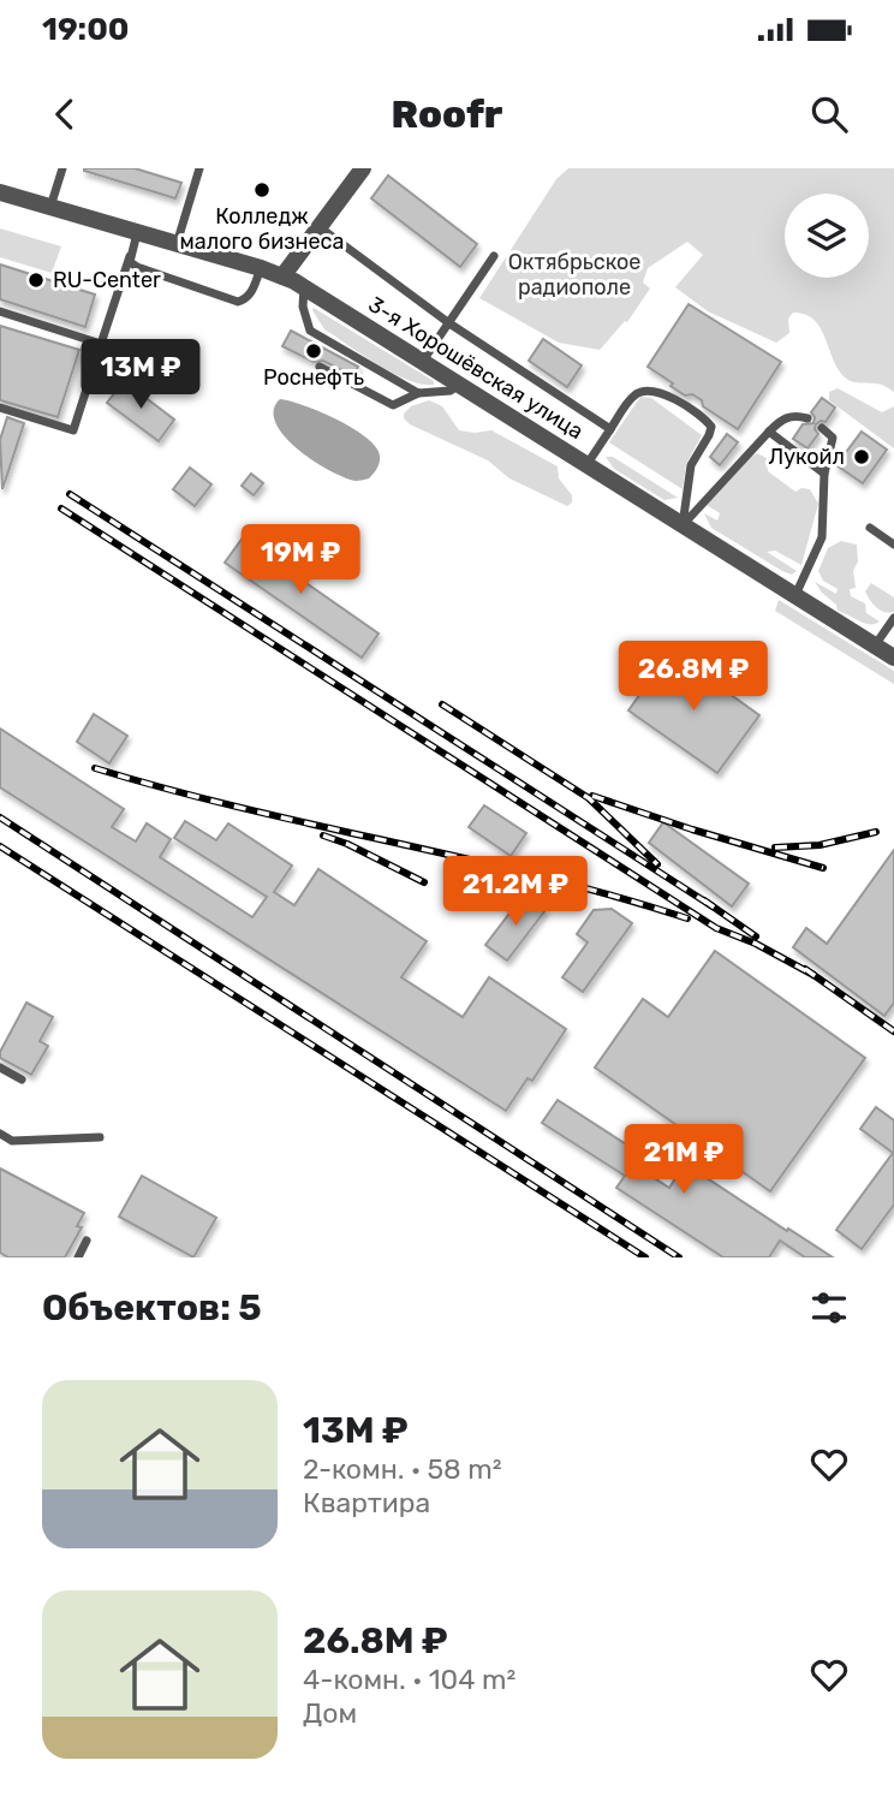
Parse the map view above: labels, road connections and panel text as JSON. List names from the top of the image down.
{
  "streets": {
    "street": ["3-я Хорошёвская улица"]
  },
  "parks": ["Октябрьское радиополе"],
  "places": [
    "Колледж малого бизнеса",
    "RU-Center",
    "Роснефть",
    "Лукойл"
  ],
  "page": {
    "status": "19:00",
    "header": "Roofr",
    "price": [
      "13M ₽",
      "19M ₽",
      "26.8M ₽",
      "21.2M ₽",
      "21M ₽"
    ],
    "heading": "Объектов: 5",
    "list": [
      {
        "name": "13M ₽",
        "note": "2-комн. · 58 m² · Квартира"
      },
      {
        "name": "26.8M ₽",
        "note": "4-комн. · 104 m² · Дом"
      }
    ]
  }
}
